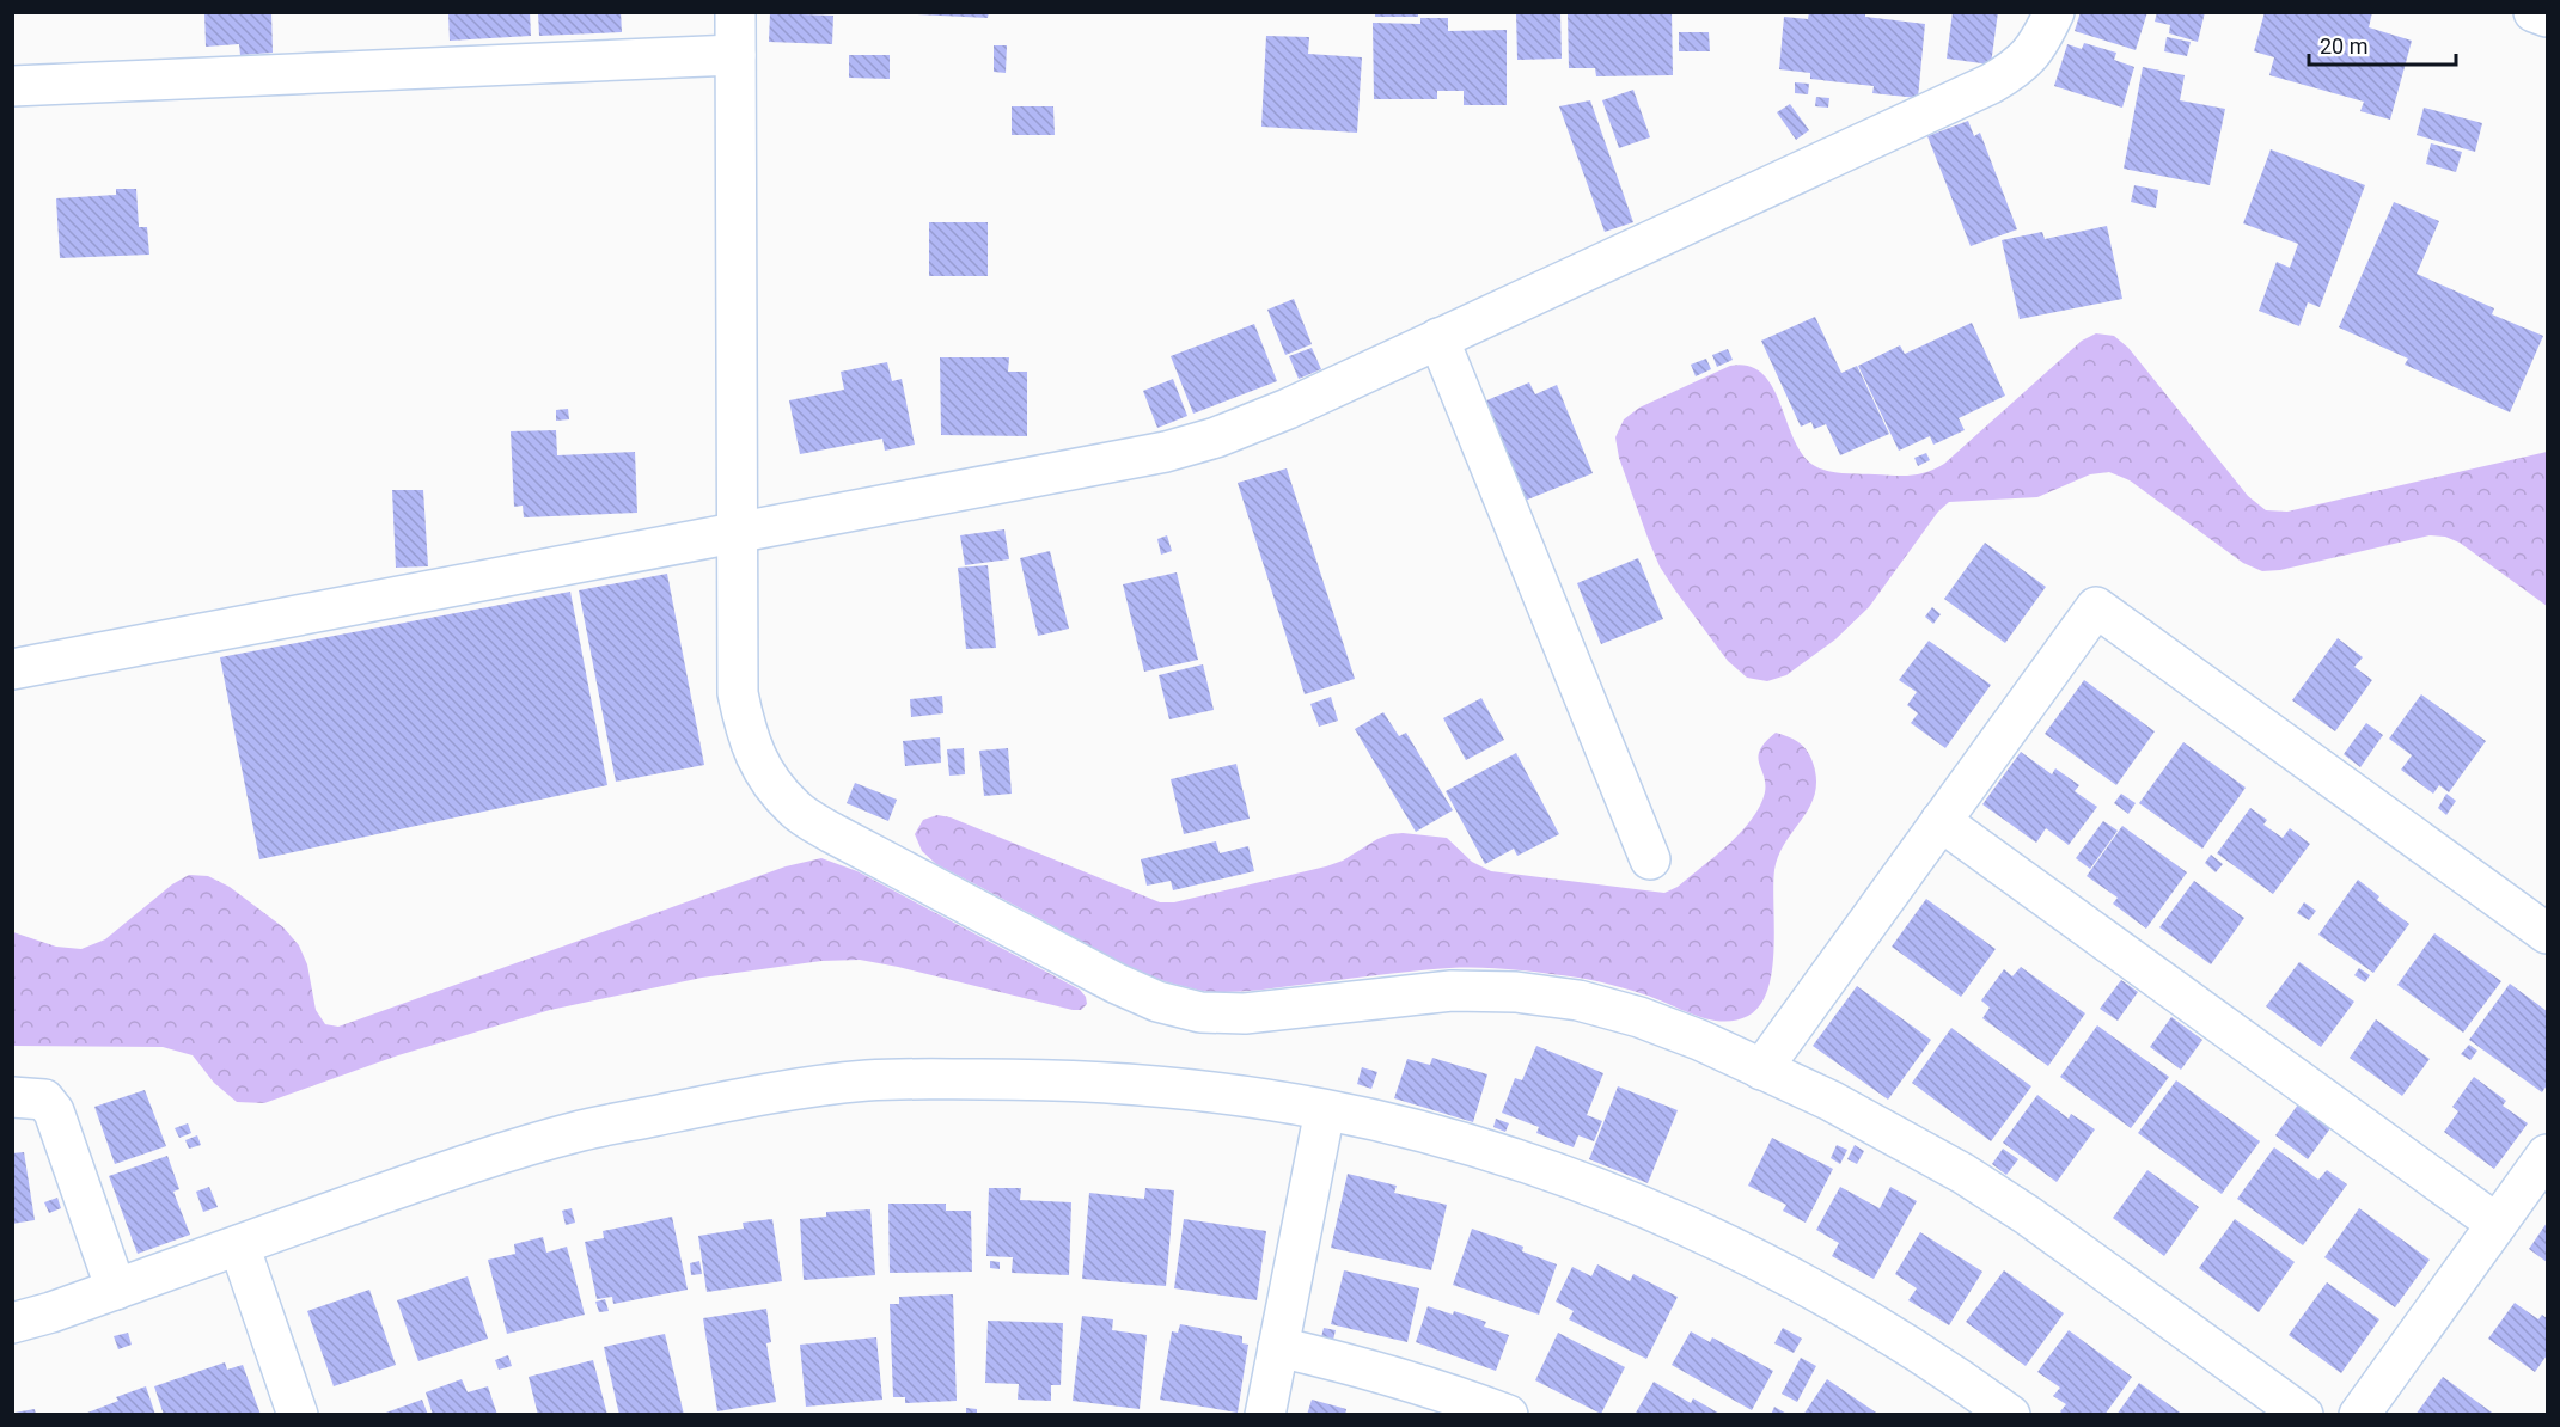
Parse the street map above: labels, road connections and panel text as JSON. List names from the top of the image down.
{
  "scale_bar": "20 m"
}
